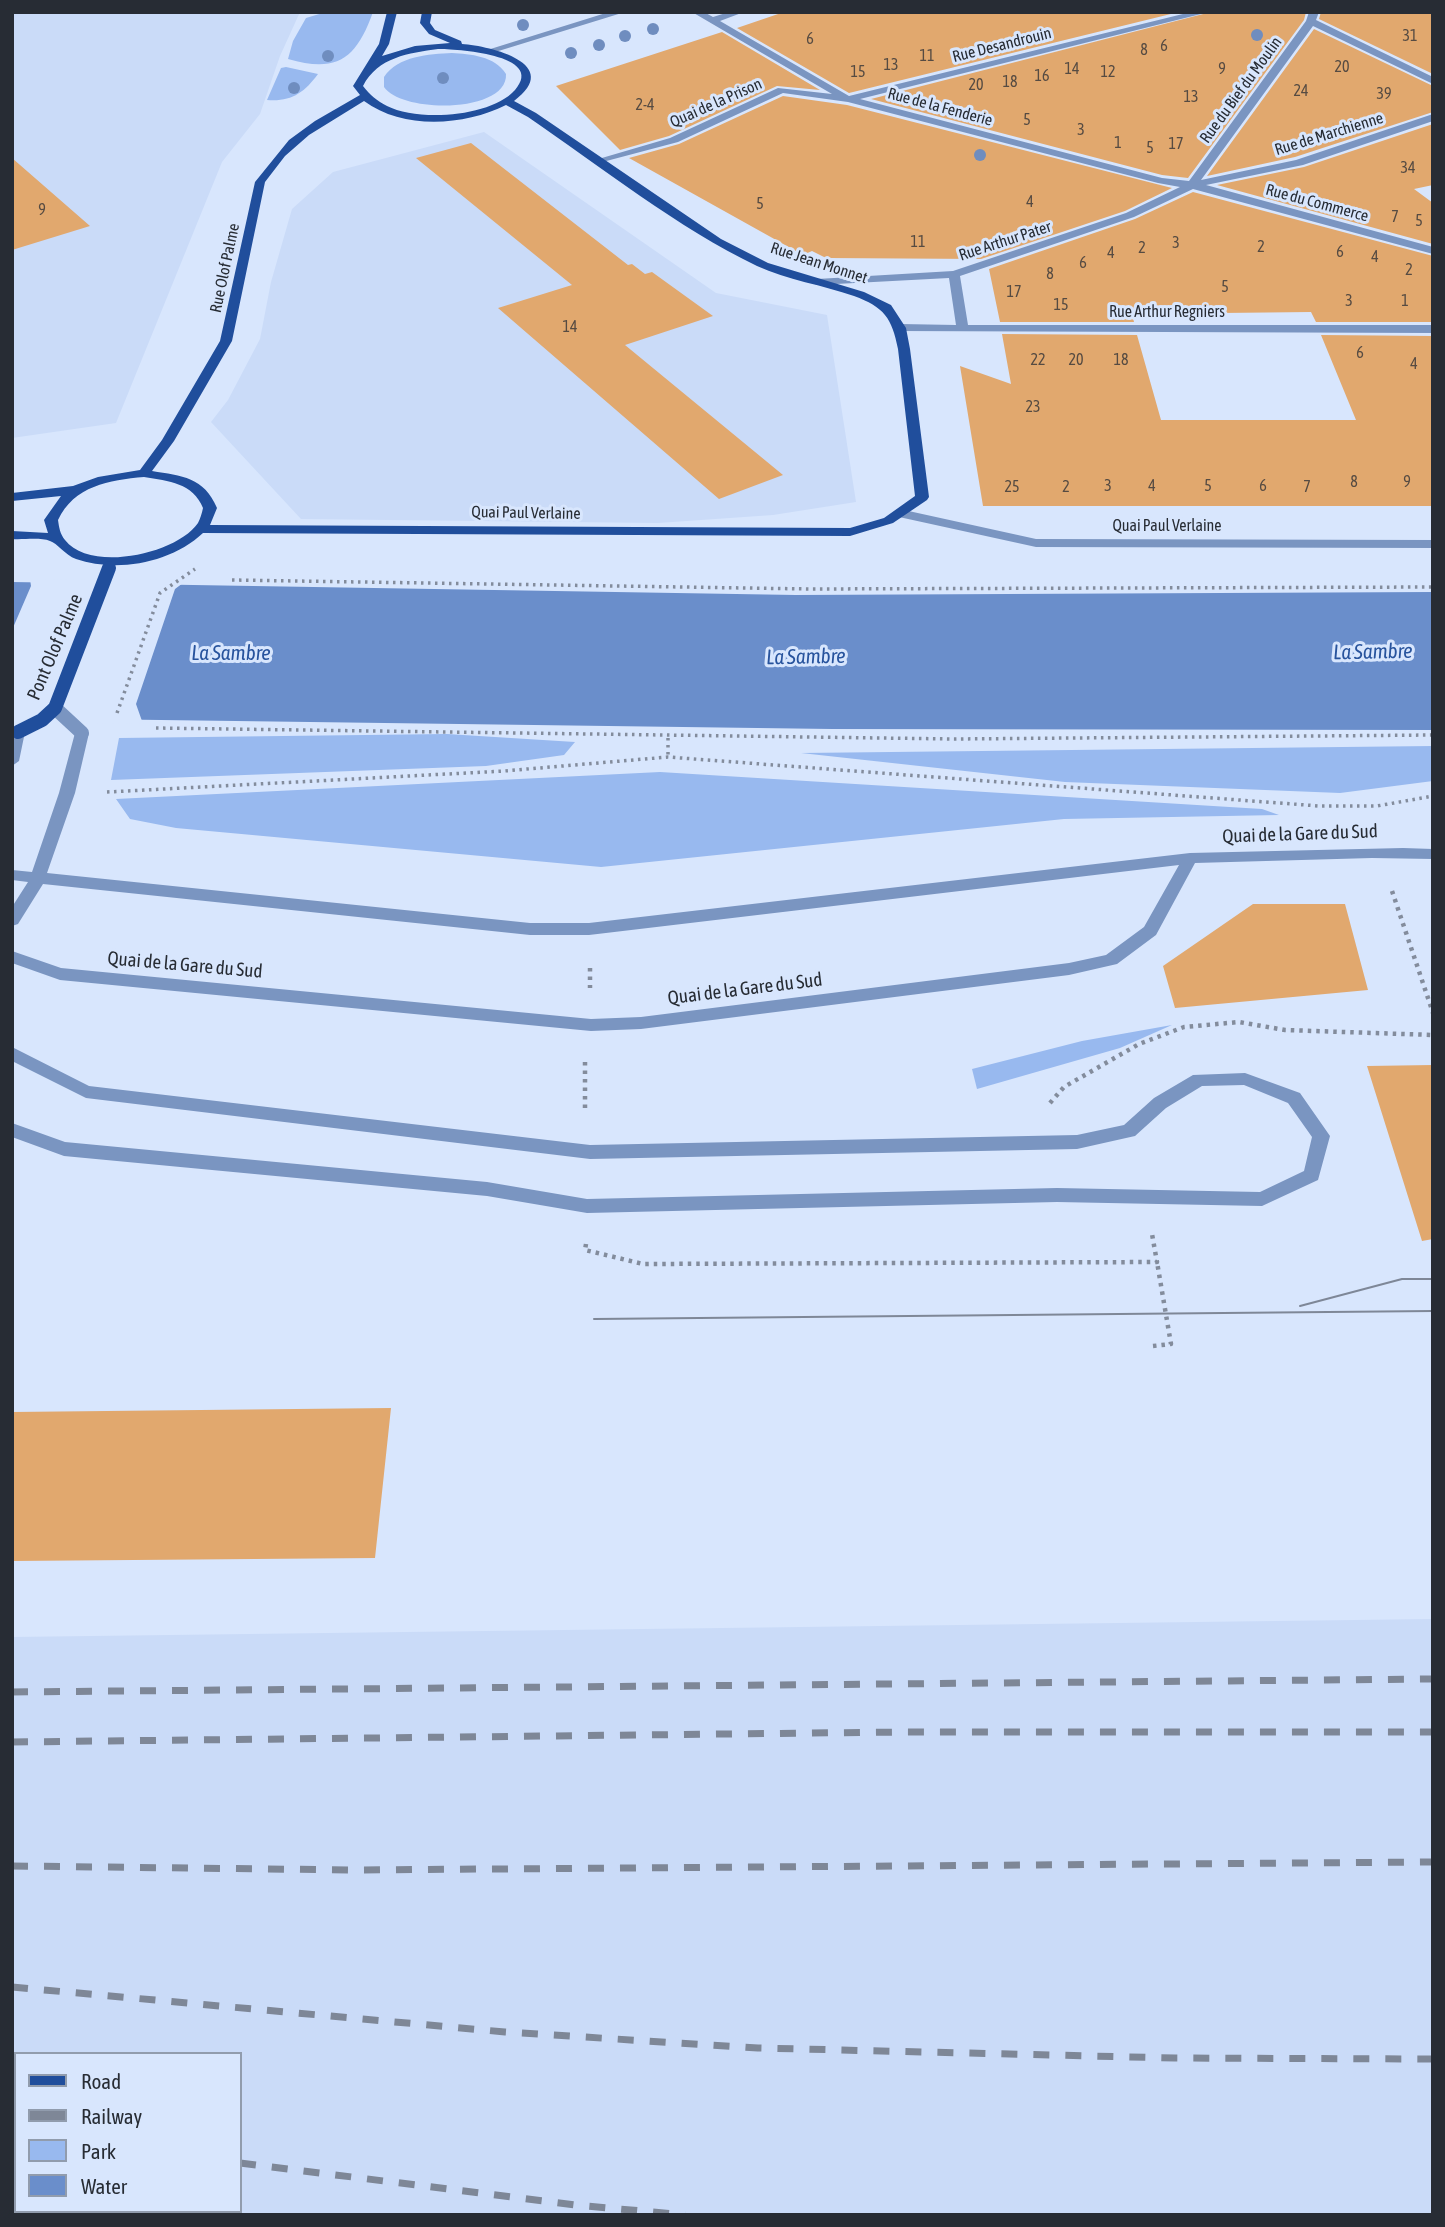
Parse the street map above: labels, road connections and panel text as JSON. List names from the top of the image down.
{
  "streets": {
    "main road": [
      "Rue Jean Monnet",
      "Rue Olof Palme",
      "Quai Paul Verlaine",
      "Pont Olof Palme"
    ],
    "street": [
      "Rue Desandrouin",
      "Rue du Bief du Moulin",
      "Quai de la Prison",
      "Rue de la Fenderie",
      "Rue de Marchienne",
      "Rue du Commerce",
      "Rue Arthur Pater",
      "Rue Arthur Regniers",
      "Quai de la Gare du Sud"
    ]
  },
  "crossings": [
    ["Rue Desandrouin", "Quai de la Prison"],
    ["Rue Desandrouin", "Rue de la Fenderie"],
    ["Rue du Bief du Moulin", "Rue de la Fenderie"],
    ["Rue du Bief du Moulin", "Rue de Marchienne"],
    ["Rue du Bief du Moulin", "Rue du Commerce"],
    ["Rue du Bief du Moulin", "Rue Arthur Pater"],
    ["Quai de la Prison", "Rue de la Fenderie"],
    ["Quai de la Prison", "Rue Jean Monnet"],
    ["Rue de la Fenderie", "Rue de Marchienne"],
    ["Rue de la Fenderie", "Rue du Commerce"],
    ["Rue de la Fenderie", "Rue Arthur Pater"],
    ["Rue de Marchienne", "Rue du Commerce"],
    ["Rue de Marchienne", "Rue Arthur Pater"],
    ["Rue du Commerce", "Rue Arthur Pater"],
    ["Rue Arthur Pater", "Rue Jean Monnet"],
    ["Rue Jean Monnet", "Rue Arthur Regniers"]
  ],
  "water": ["La Sambre"],
  "house_numbers": [
    "31",
    "6",
    "6",
    "8",
    "11",
    "13",
    "20",
    "14",
    "9",
    "15",
    "12",
    "16",
    "18",
    "20",
    "24",
    "39",
    "13",
    "2-4",
    "5",
    "3",
    "1",
    "17",
    "5",
    "34",
    "4",
    "5",
    "9",
    "7",
    "5",
    "11",
    "3",
    "2",
    "2",
    "6",
    "4",
    "4",
    "6",
    "2",
    "8",
    "5",
    "17",
    "3",
    "1",
    "15",
    "14",
    "6",
    "22",
    "20",
    "18",
    "4",
    "23",
    "8",
    "9",
    "3",
    "4",
    "5",
    "6",
    "25",
    "2",
    "7"
  ],
  "legend": [
    "Road",
    "Railway",
    "Park",
    "Water"
  ]
}
